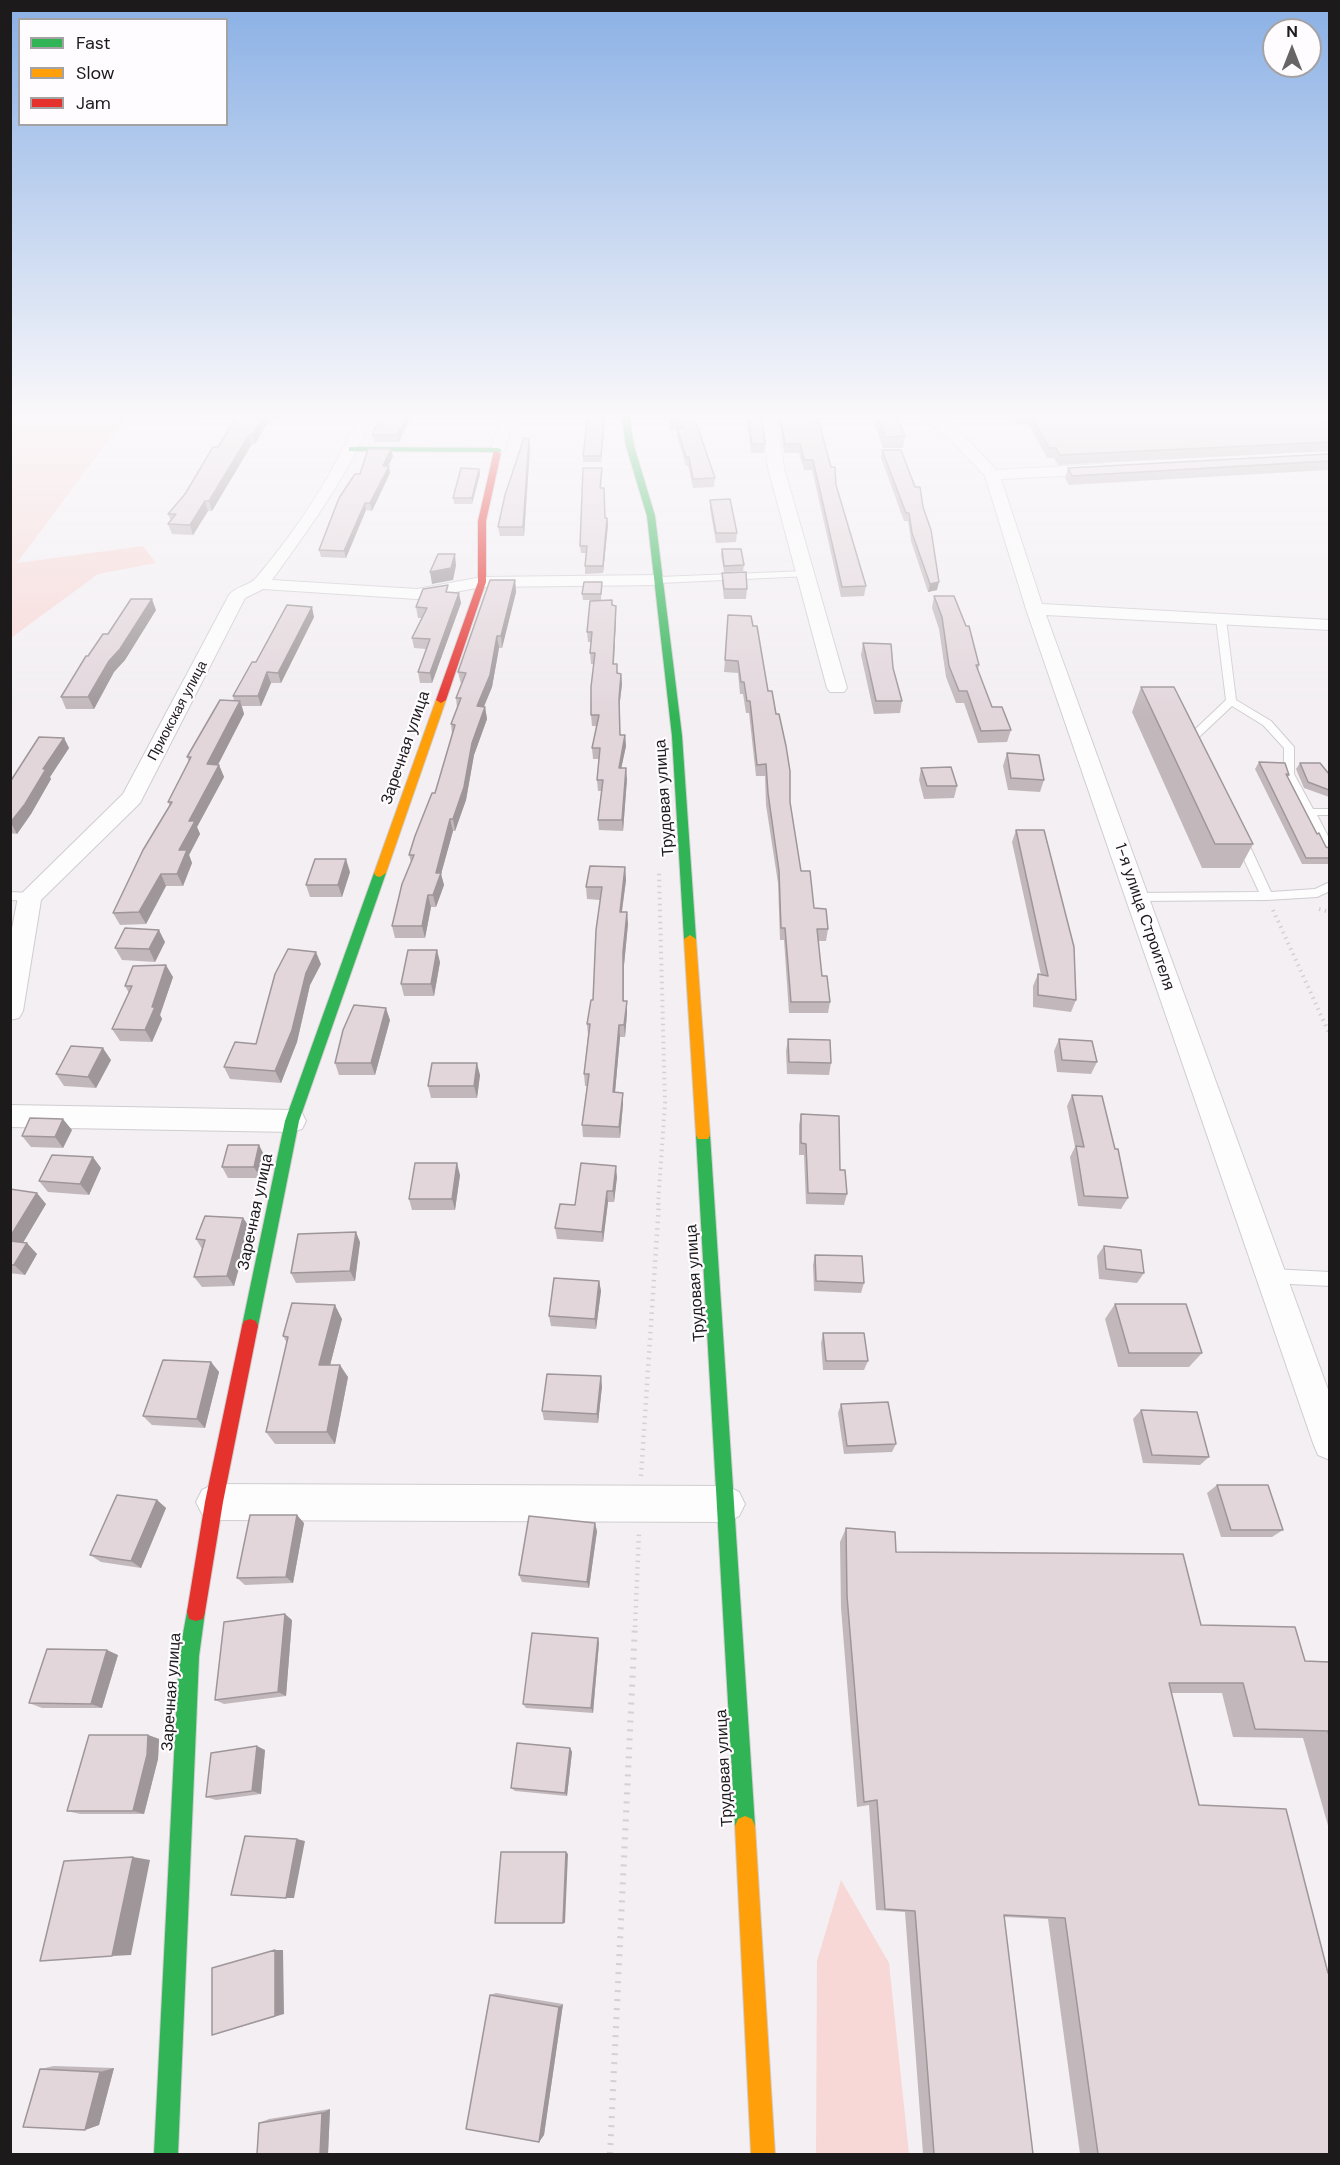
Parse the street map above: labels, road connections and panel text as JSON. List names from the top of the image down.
{
  "streets": {
    "street": [
      "Приокская улица",
      "Заречная улица",
      "Трудовая улица",
      "1-я улица Строителя"
    ]
  },
  "legend": ["Fast", "Slow", "Jam"],
  "north": "top"
}
